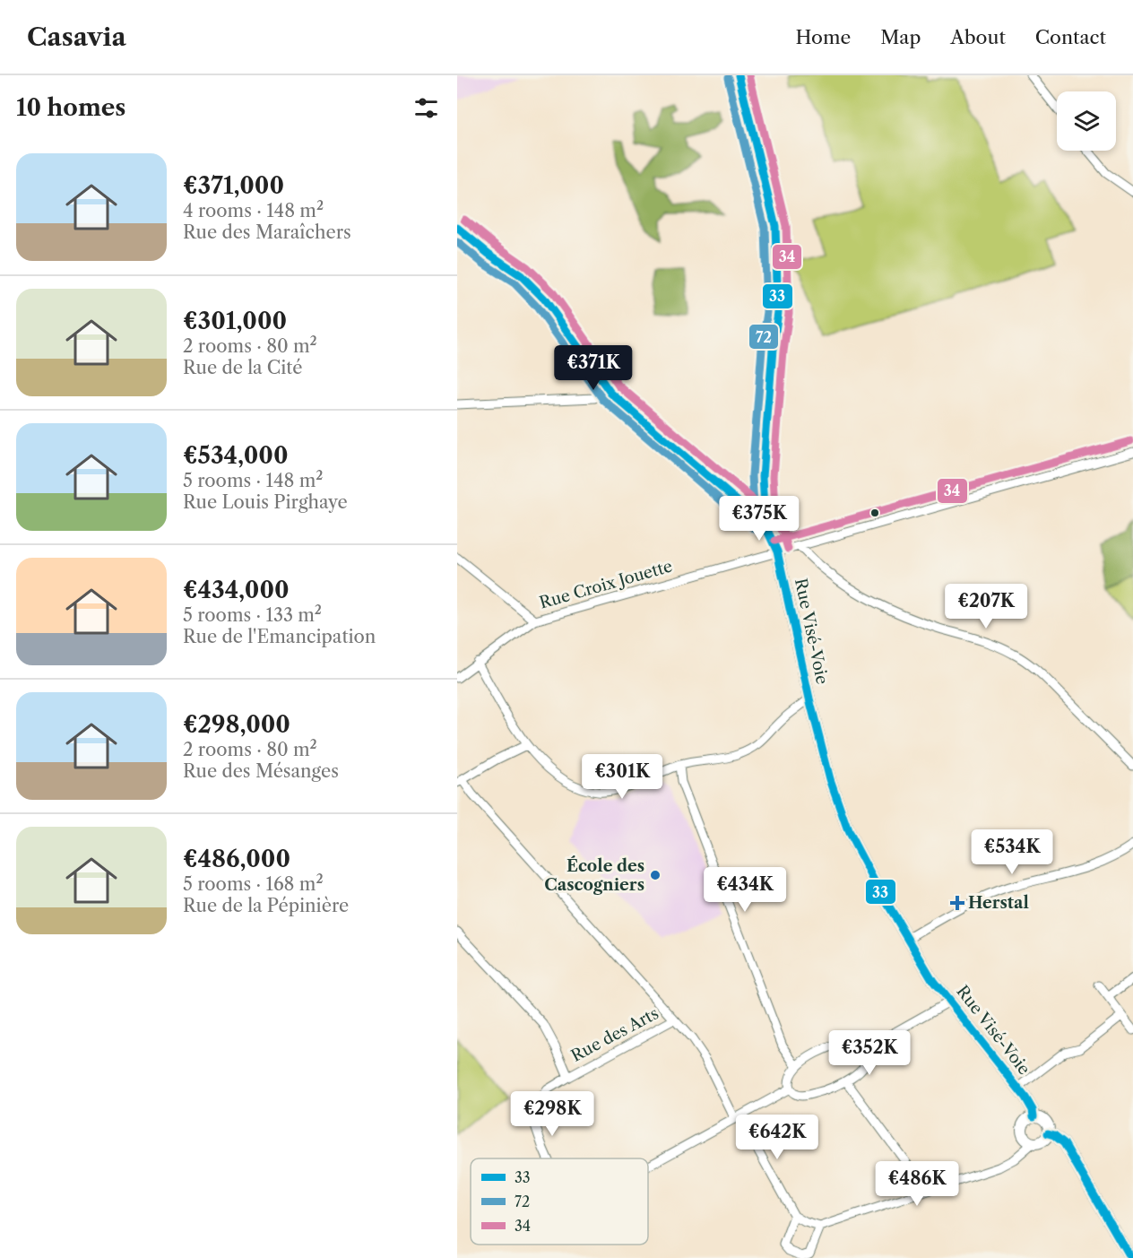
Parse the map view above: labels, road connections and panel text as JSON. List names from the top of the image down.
{
  "streets": {
    "street": ["Rue Croix Jouette", "Rue Visé-Voie", "Rue des Arts"]
  },
  "crossings": [
    ["Rue Croix Jouette", "Rue Visé-Voie"]
  ],
  "places": {
    "other": ["École des Cascogniers"],
    "health": ["Herstal"]
  },
  "lines": ["transit line 33", "transit line 34", "transit line 72"],
  "legend": ["33", "72", "34"],
  "page": {
    "header": "Casavia",
    "nav": [
      "Home",
      "Map",
      "About",
      "Contact"
    ],
    "heading": "10 homes",
    "list": [
      {
        "name": "€371,000",
        "note": "4 rooms · 148 m² · Rue des Maraîchers"
      },
      {
        "name": "€301,000",
        "note": "2 rooms · 80 m² · Rue de la Cité"
      },
      {
        "name": "€534,000",
        "note": "5 rooms · 148 m² · Rue Louis Pirghaye"
      },
      {
        "name": "€434,000",
        "note": "5 rooms · 133 m² · Rue de l'Emancipation"
      },
      {
        "name": "€298,000",
        "note": "2 rooms · 80 m² · Rue des Mésanges"
      },
      {
        "name": "€486,000",
        "note": "5 rooms · 168 m² · Rue de la Pépinière"
      }
    ],
    "price": [
      "€371K",
      "€375K",
      "€207K",
      "€301K",
      "€534K",
      "€434K",
      "€352K",
      "€298K",
      "€642K",
      "€486K"
    ]
  }
}
